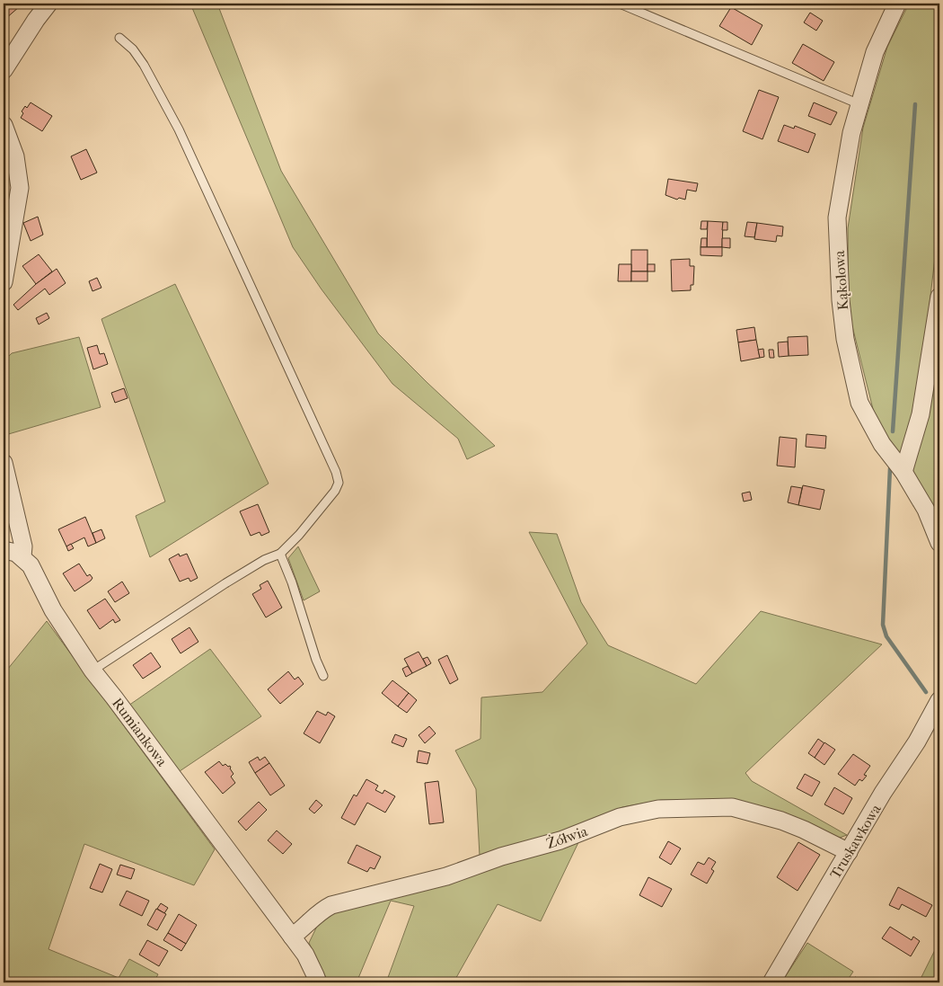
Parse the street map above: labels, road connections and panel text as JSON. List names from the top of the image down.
{
  "streets": {
    "street": [
      "Kąkolowa",
      "Rumiankowa",
      "Żółwia",
      "Truskawkowa"
    ]
  },
  "crossings": [
    ["Rumiankowa", "Żółwia"],
    ["Żółwia", "Truskawkowa"]
  ]
}
